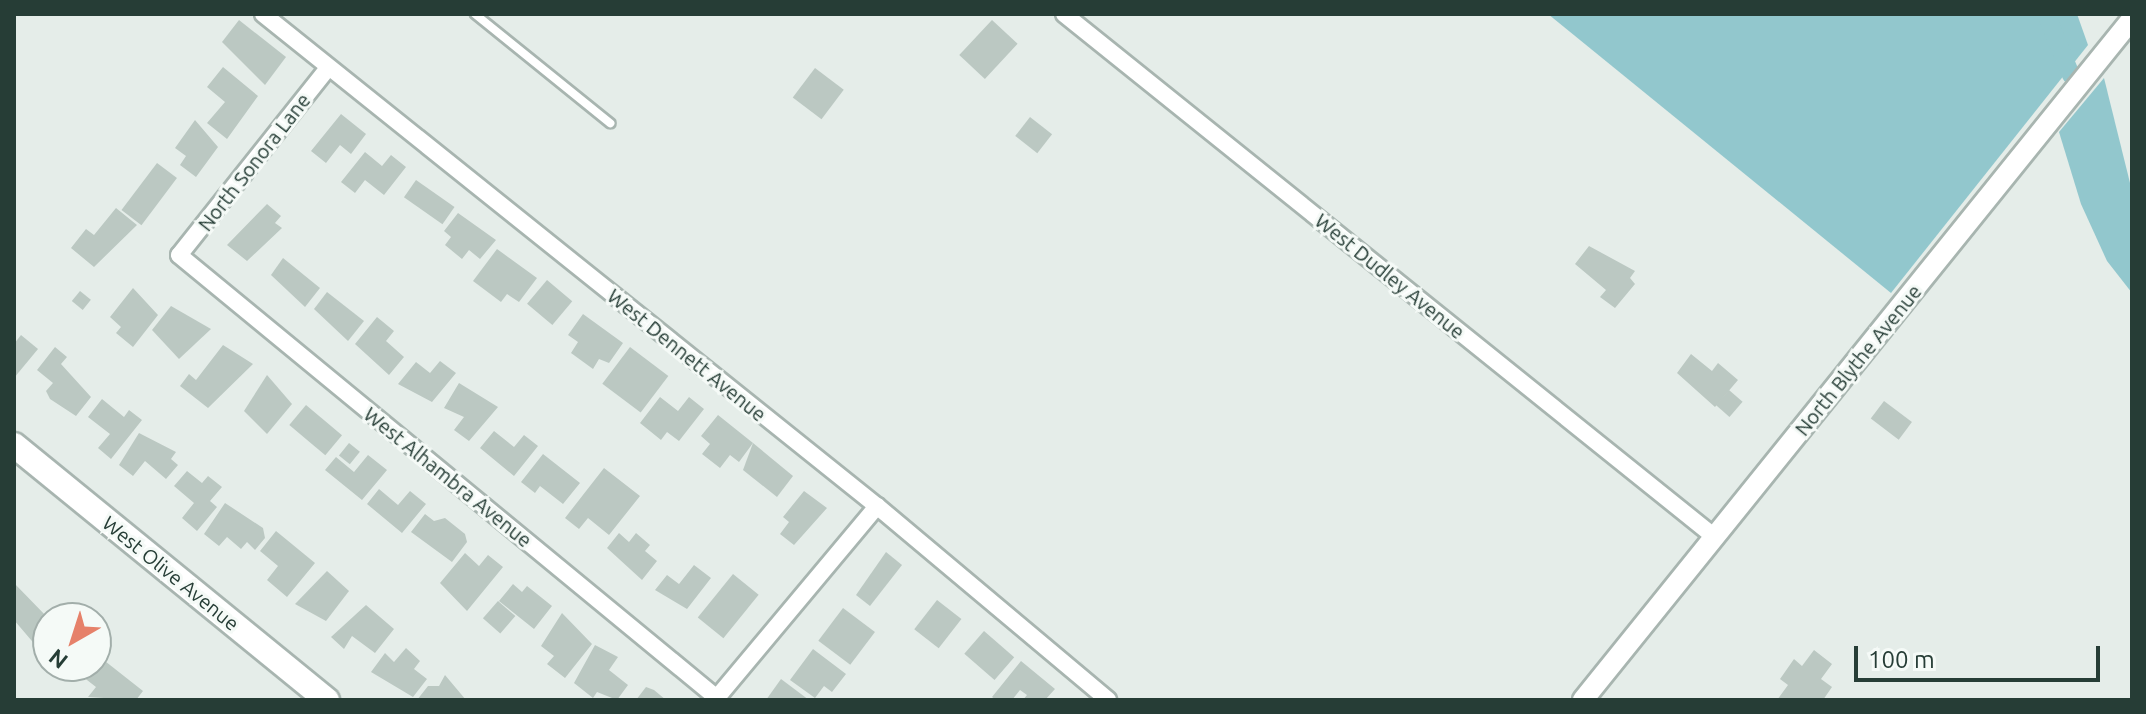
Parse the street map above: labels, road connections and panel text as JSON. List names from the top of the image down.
{
  "streets": {
    "main road": ["West Olive Avenue"],
    "street": [
      "North Sonora Lane",
      "West Dudley Avenue",
      "West Dennett Avenue",
      "North Blythe Avenue",
      "West Alhambra Avenue"
    ]
  },
  "crossings": [
    ["North Sonora Lane", "West Dennett Avenue"],
    ["North Sonora Lane", "West Alhambra Avenue"],
    ["West Dudley Avenue", "North Blythe Avenue"]
  ],
  "scale_bar": "100 m",
  "north": "bottom left"
}
